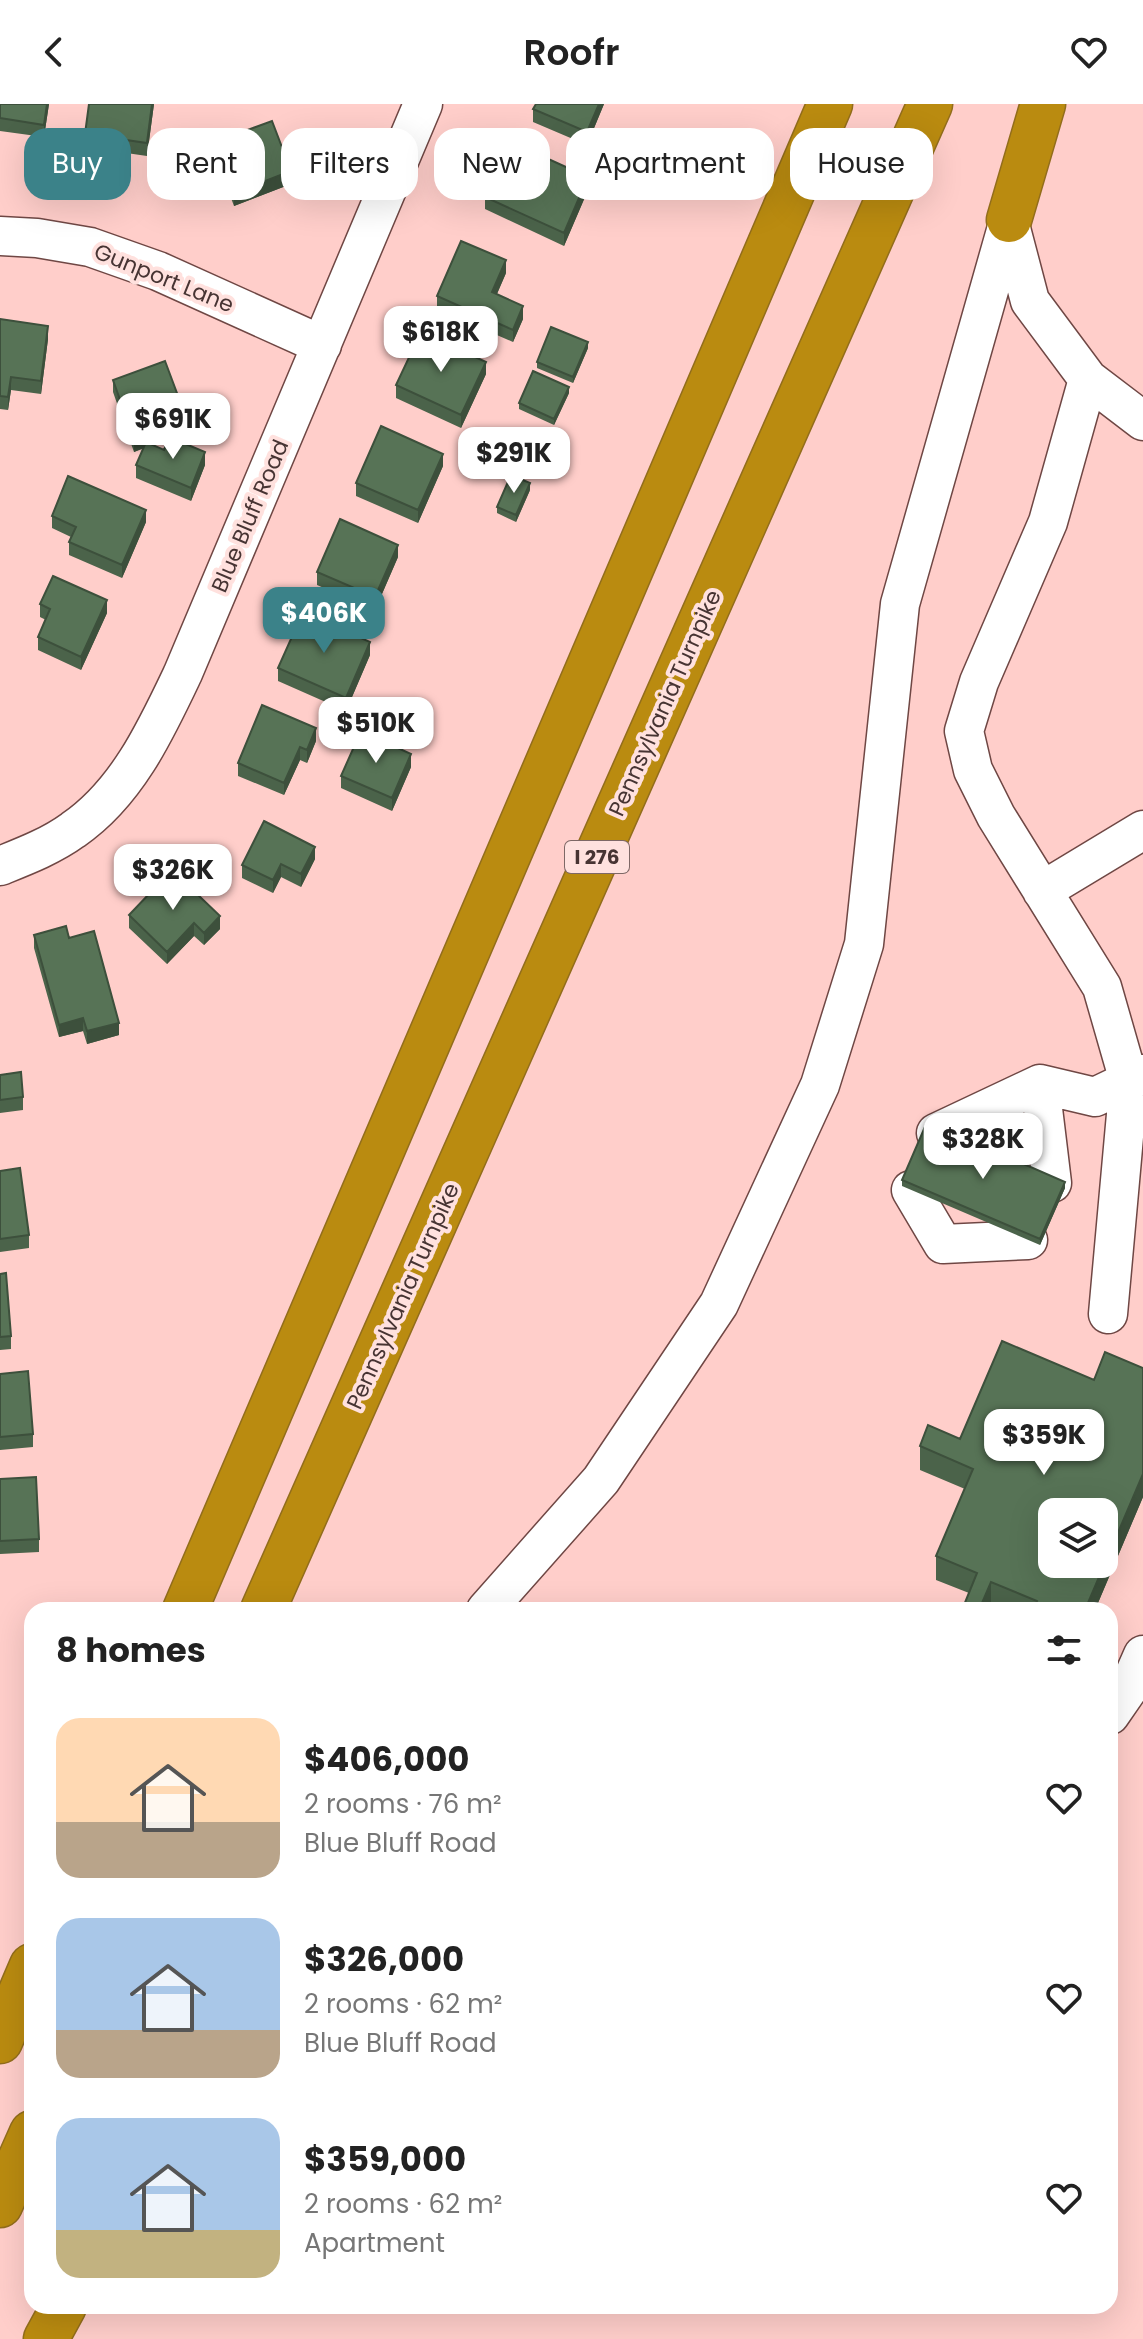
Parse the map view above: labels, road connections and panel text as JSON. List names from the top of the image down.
{
  "streets": {
    "highway": ["Pennsylvania Turnpike", "I 276"],
    "street": ["Gunport Lane", "Blue Bluff Road"]
  },
  "crossings": [
    ["Gunport Lane", "Blue Bluff Road"]
  ],
  "page": {
    "header": "Roofr",
    "chip": [
      "Buy",
      "Rent",
      "Filters",
      "New",
      "Apartment",
      "House"
    ],
    "price": [
      "$618K",
      "$691K",
      "$291K",
      "$406K",
      "$510K",
      "$326K",
      "$328K",
      "$359K"
    ],
    "heading": "8 homes",
    "list": [
      {
        "name": "$406,000",
        "note": "2 rooms · 76 m² · Blue Bluff Road"
      },
      {
        "name": "$326,000",
        "note": "2 rooms · 62 m² · Blue Bluff Road"
      },
      {
        "name": "$359,000",
        "note": "2 rooms · 62 m² · Apartment"
      }
    ]
  }
}
